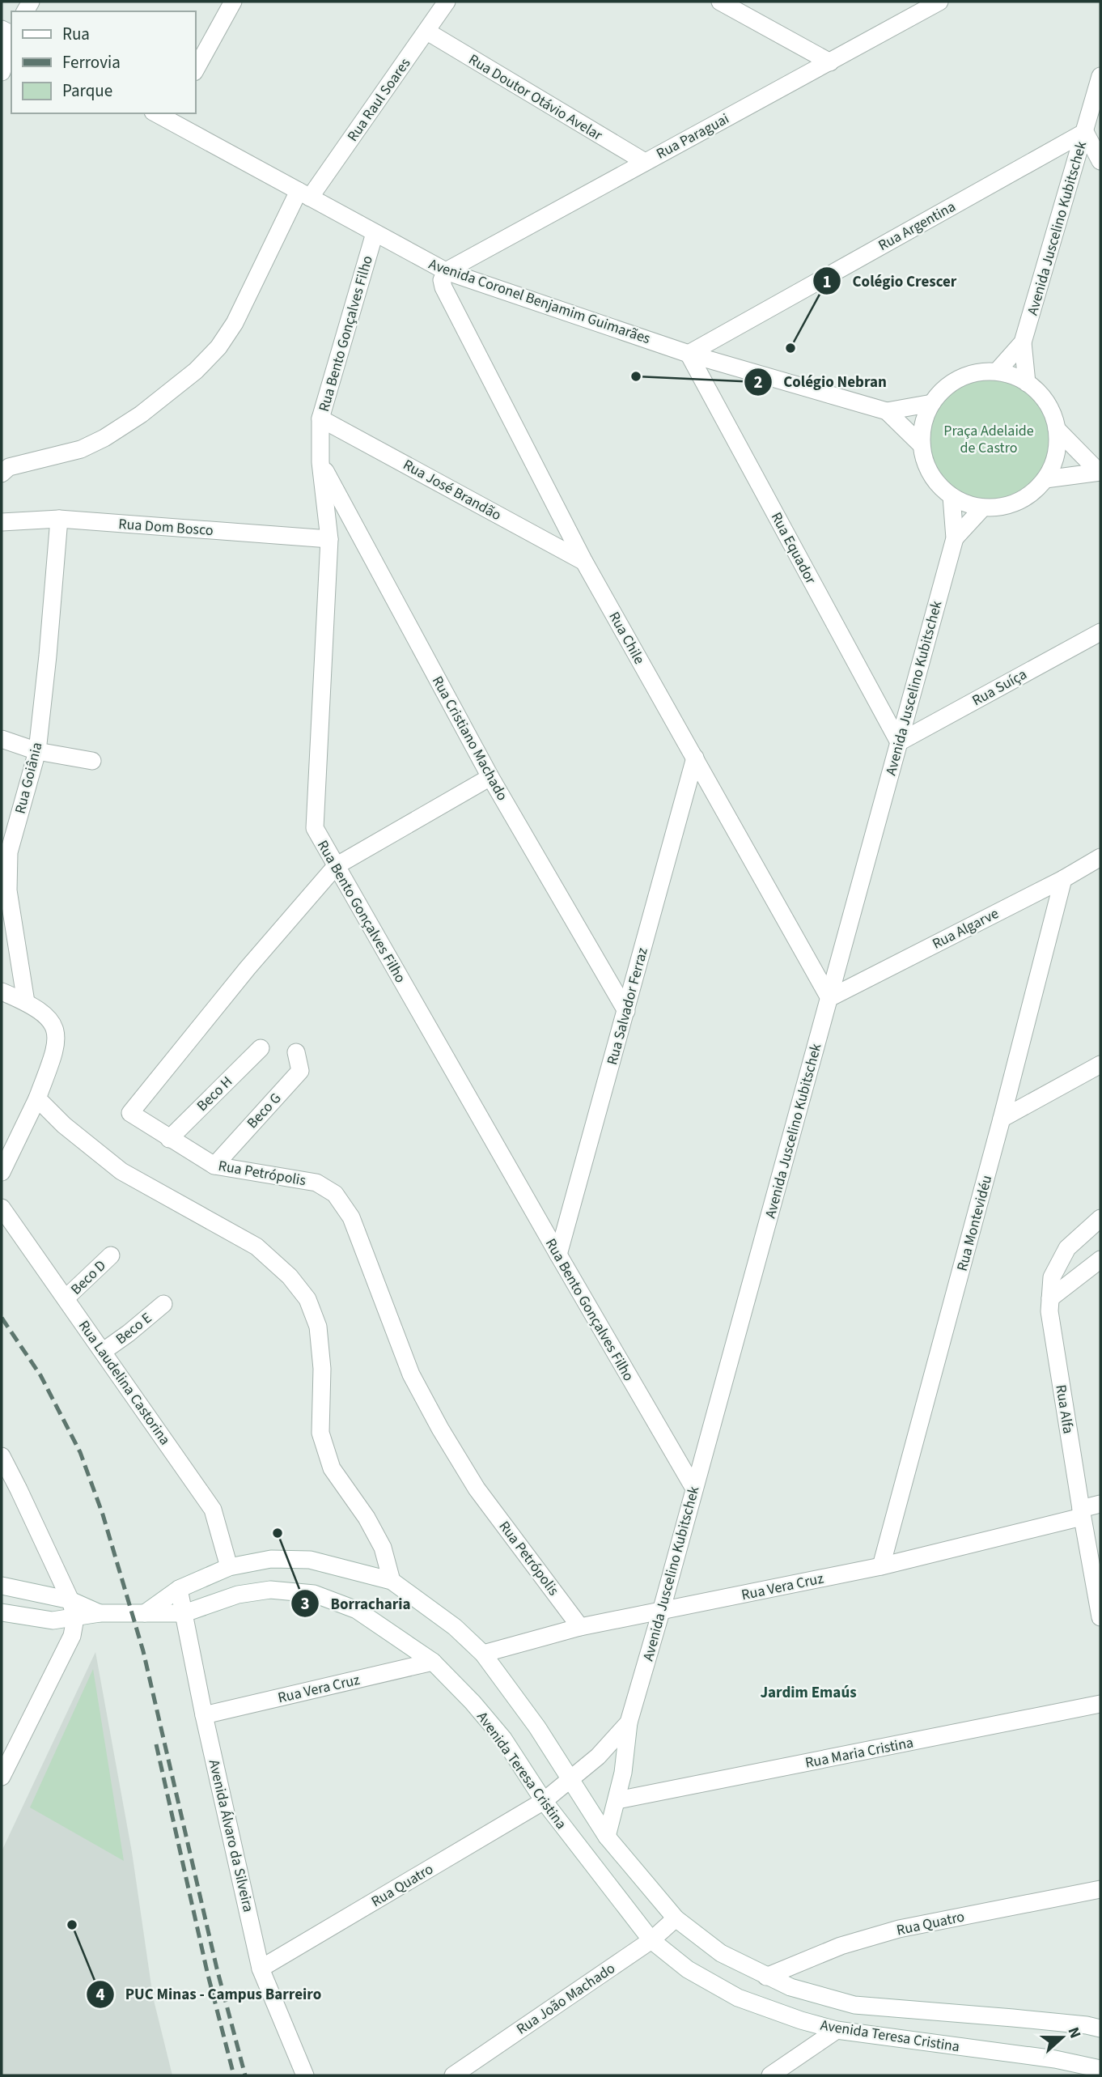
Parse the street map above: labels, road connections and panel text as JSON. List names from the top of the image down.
{
  "streets": {
    "street": [
      "Rua Doutor Otávio Avelar",
      "Rua Raul Soares",
      "Rua Paraguai",
      "Rua Argentina",
      "Avenida Juscelino Kubitschek",
      "Avenida Coronel Benjamim Guimarães",
      "Rua Bento Gonçalves Filho",
      "Rua José Brandão",
      "Rua Dom Bosco",
      "Rua Equador",
      "Rua Chile",
      "Rua Suíça",
      "Rua Cristiano Machado",
      "Rua Goiânia",
      "Rua Algarve",
      "Rua Salvador Ferraz",
      "Beco H",
      "Beco G",
      "Rua Petrópolis",
      "Rua Montevidéu",
      "Beco D",
      "Beco E",
      "Rua Laudelina Castorina",
      "Rua Alfa",
      "Rua Vera Cruz",
      "Rua Maria Cristina",
      "Avenida Teresa Cristina",
      "Avenida Álvaro da Silveira",
      "Rua Quatro",
      "Rua João Machado"
    ]
  },
  "crossings": [
    ["Rua Doutor Otávio Avelar", "Rua Raul Soares"],
    ["Rua Doutor Otávio Avelar", "Rua Paraguai"],
    ["Rua Raul Soares", "Avenida Coronel Benjamim Guimarães"],
    ["Rua Paraguai", "Avenida Coronel Benjamim Guimarães"],
    ["Rua Paraguai", "Rua Chile"],
    ["Rua Argentina", "Avenida Juscelino Kubitschek"],
    ["Rua Argentina", "Avenida Coronel Benjamim Guimarães"],
    ["Rua Argentina", "Rua Equador"],
    ["Avenida Juscelino Kubitschek", "Avenida Coronel Benjamim Guimarães"],
    ["Avenida Juscelino Kubitschek", "Rua Bento Gonçalves Filho"],
    ["Avenida Juscelino Kubitschek", "Rua Equador"],
    ["Avenida Juscelino Kubitschek", "Rua Chile"],
    ["Avenida Juscelino Kubitschek", "Rua Suíça"],
    ["Avenida Juscelino Kubitschek", "Rua Algarve"],
    ["Avenida Juscelino Kubitschek", "Rua Vera Cruz"],
    ["Avenida Juscelino Kubitschek", "Rua Maria Cristina"],
    ["Avenida Juscelino Kubitschek", "Avenida Teresa Cristina"],
    ["Avenida Juscelino Kubitschek", "Rua Quatro"],
    ["Avenida Coronel Benjamim Guimarães", "Rua Bento Gonçalves Filho"],
    ["Avenida Coronel Benjamim Guimarães", "Rua Equador"],
    ["Avenida Coronel Benjamim Guimarães", "Rua Chile"],
    ["Rua Bento Gonçalves Filho", "Rua José Brandão"],
    ["Rua Bento Gonçalves Filho", "Rua Dom Bosco"],
    ["Rua Bento Gonçalves Filho", "Rua Cristiano Machado"],
    ["Rua Bento Gonçalves Filho", "Rua Salvador Ferraz"],
    ["Rua Bento Gonçalves Filho", "Rua Petrópolis"],
    ["Rua José Brandão", "Rua Chile"],
    ["Rua Dom Bosco", "Rua Goiânia"],
    ["Rua Equador", "Rua Suíça"],
    ["Rua Chile", "Rua Algarve"],
    ["Rua Chile", "Rua Salvador Ferraz"],
    ["Rua Cristiano Machado", "Rua Salvador Ferraz"],
    ["Rua Cristiano Machado", "Rua Petrópolis"],
    ["Rua Algarve", "Rua Montevidéu"],
    ["Beco H", "Rua Petrópolis"],
    ["Beco G", "Rua Petrópolis"],
    ["Rua Petrópolis", "Rua Vera Cruz"],
    ["Rua Montevidéu", "Rua Vera Cruz"],
    ["Beco D", "Rua Laudelina Castorina"],
    ["Beco E", "Rua Laudelina Castorina"],
    ["Rua Laudelina Castorina", "Avenida Teresa Cristina"],
    ["Rua Alfa", "Rua Vera Cruz"],
    ["Rua Vera Cruz", "Avenida Teresa Cristina"],
    ["Rua Vera Cruz", "Avenida Álvaro da Silveira"],
    ["Avenida Teresa Cristina", "Avenida Álvaro da Silveira"],
    ["Avenida Teresa Cristina", "Rua Quatro"],
    ["Avenida Teresa Cristina", "Rua João Machado"],
    ["Avenida Álvaro da Silveira", "Rua Quatro"]
  ],
  "districts": ["Jardim Emaús"],
  "parks": ["Praça Adelaide de Castro"],
  "places": [
    "Colégio Crescer",
    "Colégio Nebran",
    "Borracharia",
    "PUC Minas - Campus Barreiro"
  ],
  "legend": ["Rua", "Ferrovia", "Parque"],
  "north": "right"
}
